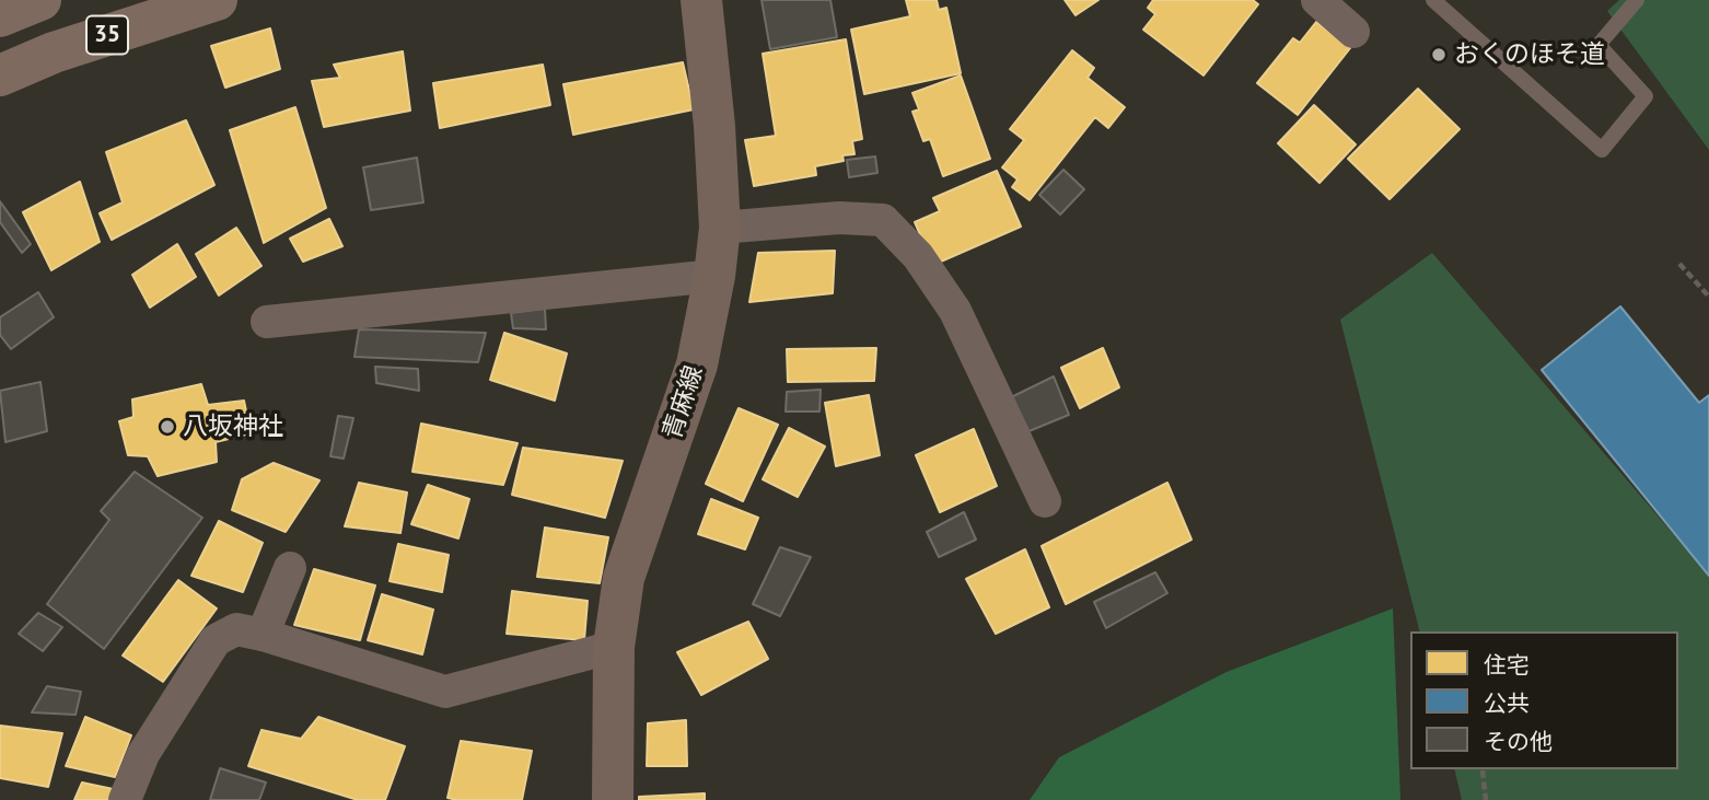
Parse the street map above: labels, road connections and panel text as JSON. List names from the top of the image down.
{
  "streets": {
    "main road": ["35"],
    "street": ["青麻線"]
  },
  "places": ["おくのほそ道", "八坂神社"],
  "legend": ["住宅", "公共", "その他"]
}
